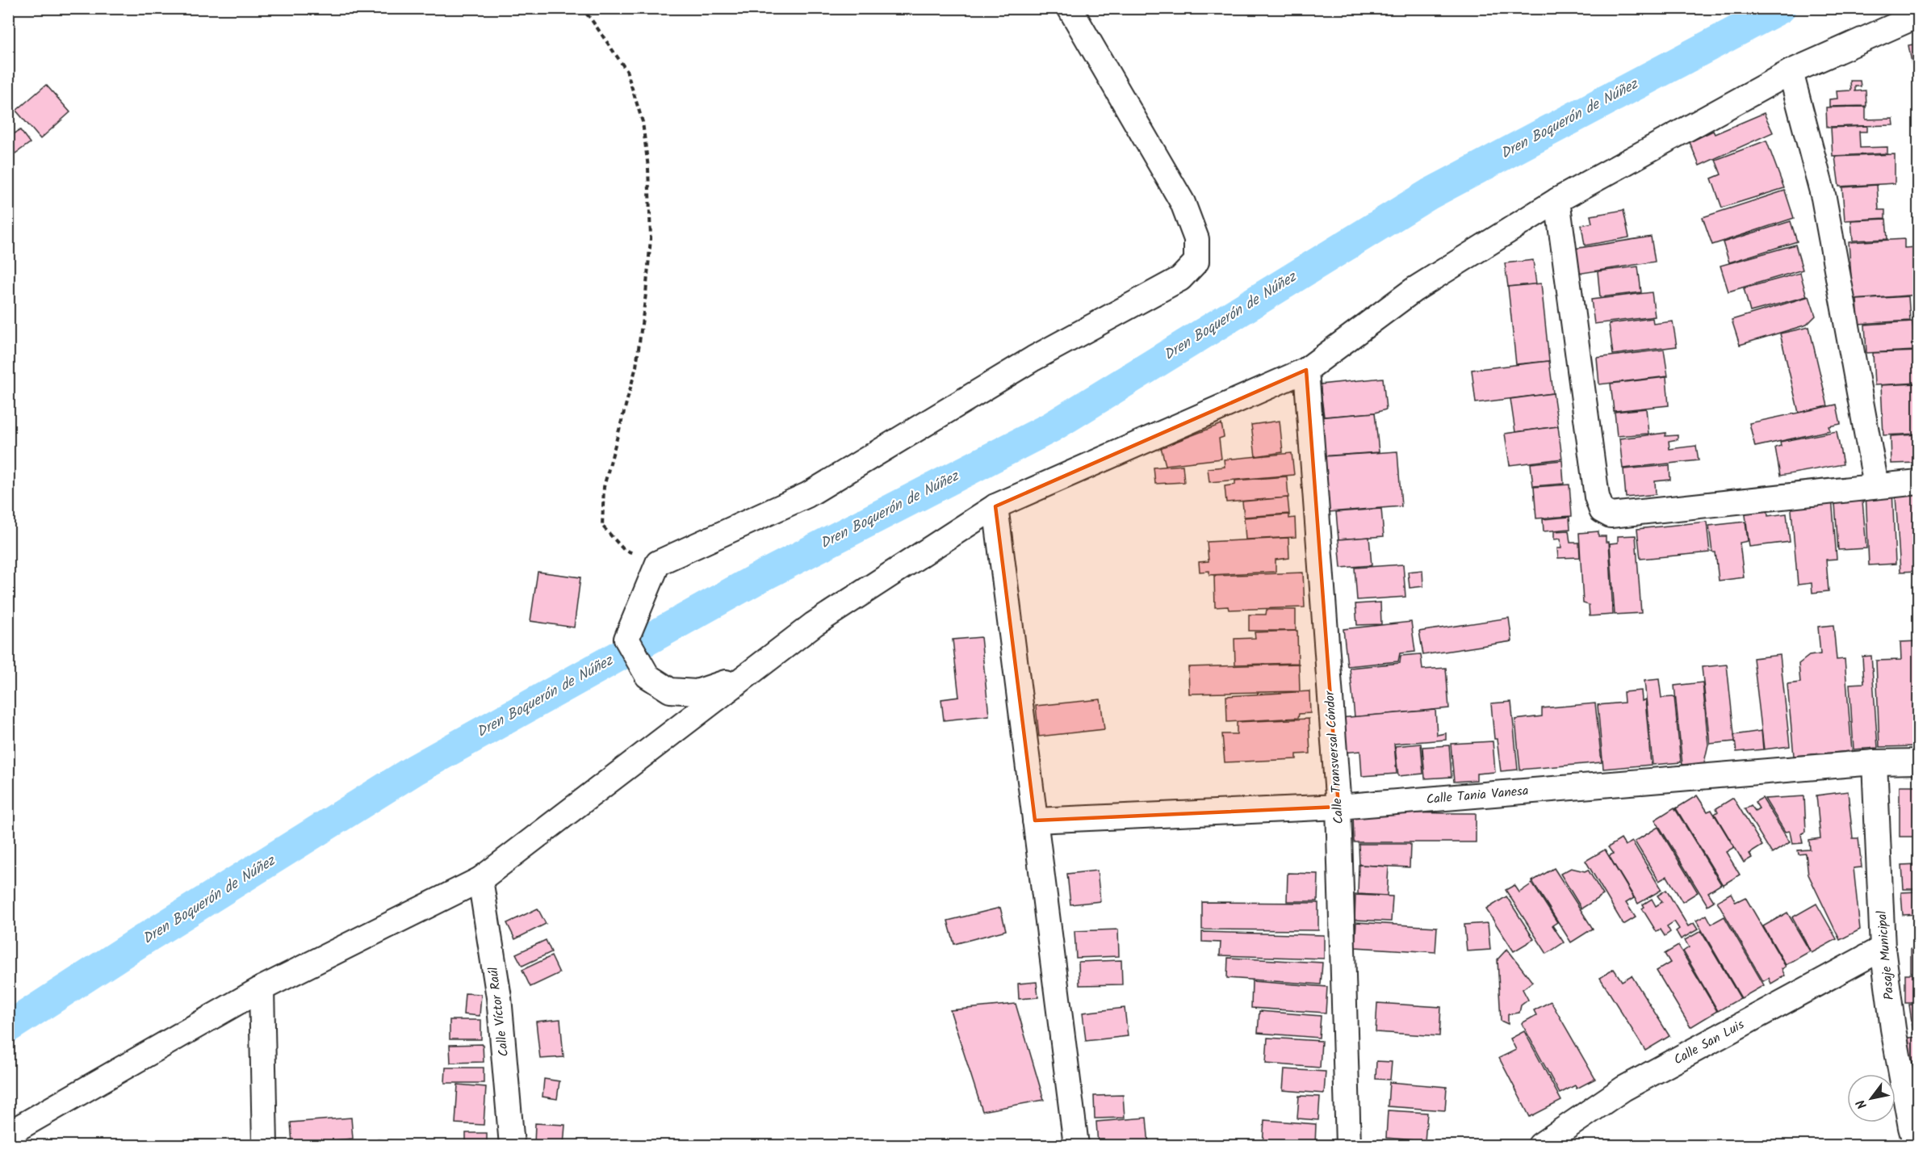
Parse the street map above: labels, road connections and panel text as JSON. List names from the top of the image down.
{
  "streets": {
    "street": [
      "Calle Transversal Cóndor",
      "Calle Tania Vanesa",
      "Pasaje Municipal",
      "Calle Víctor Raúl",
      "Calle San Luis"
    ]
  },
  "crossings": [
    ["Calle Transversal Cóndor", "Calle Tania Vanesa"],
    ["Calle Tania Vanesa", "Pasaje Municipal"],
    ["Pasaje Municipal", "Calle San Luis"]
  ],
  "water": ["Dren Boquerón de Núñez"],
  "north": "bottom left"
}
